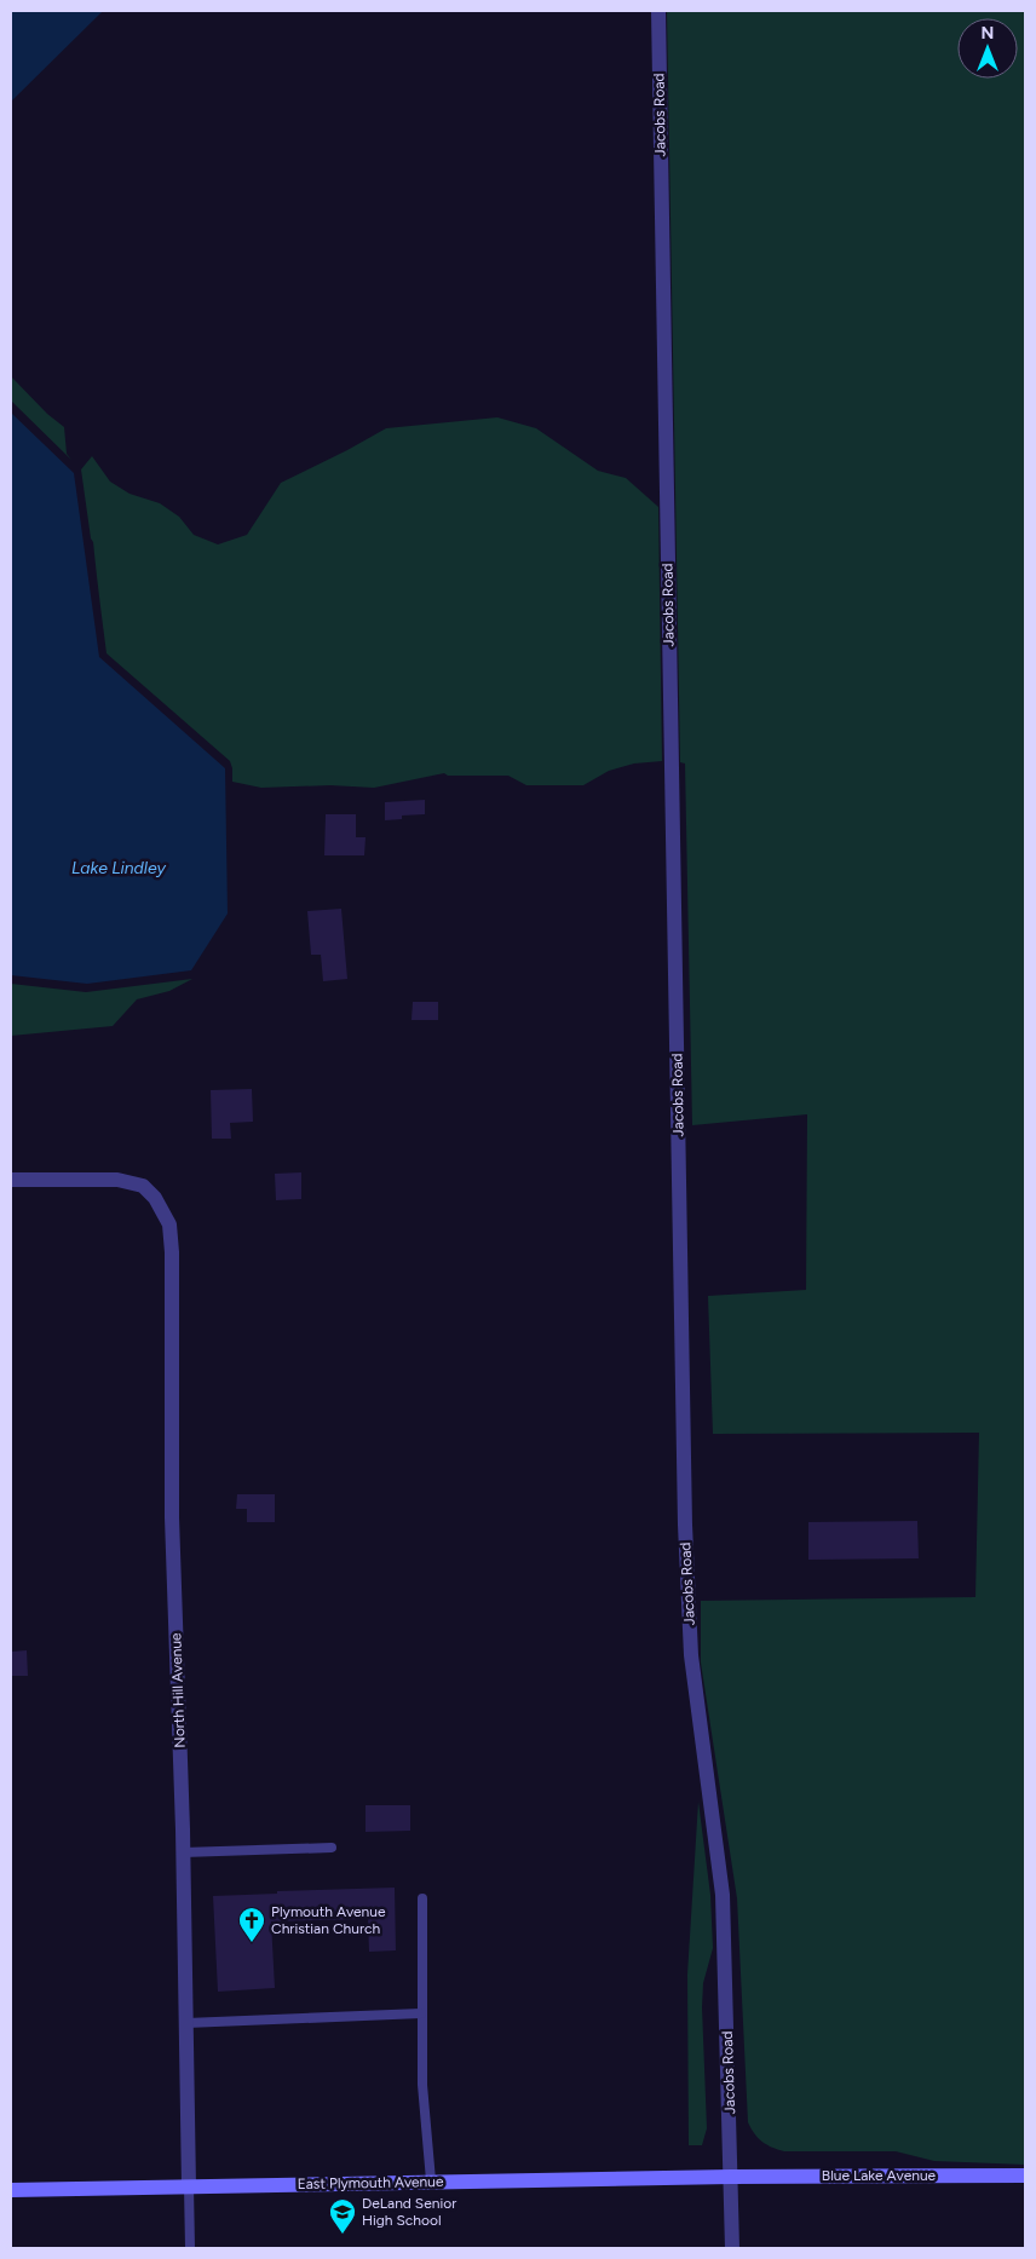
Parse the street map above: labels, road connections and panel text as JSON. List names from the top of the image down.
{
  "streets": {
    "main road": ["Blue Lake Avenue", "East Plymouth Avenue"],
    "street": ["Jacobs Road", "North Hill Avenue"]
  },
  "crossings": [
    ["Jacobs Road", "Blue Lake Avenue"],
    ["Jacobs Road", "East Plymouth Avenue"],
    ["North Hill Avenue", "East Plymouth Avenue"],
    ["Blue Lake Avenue", "East Plymouth Avenue"]
  ],
  "water": ["Lake Lindley"],
  "places": {
    "church": ["Plymouth Avenue Christian Church"],
    "school or university": ["DeLand Senior High School"]
  },
  "north": "top"
}
